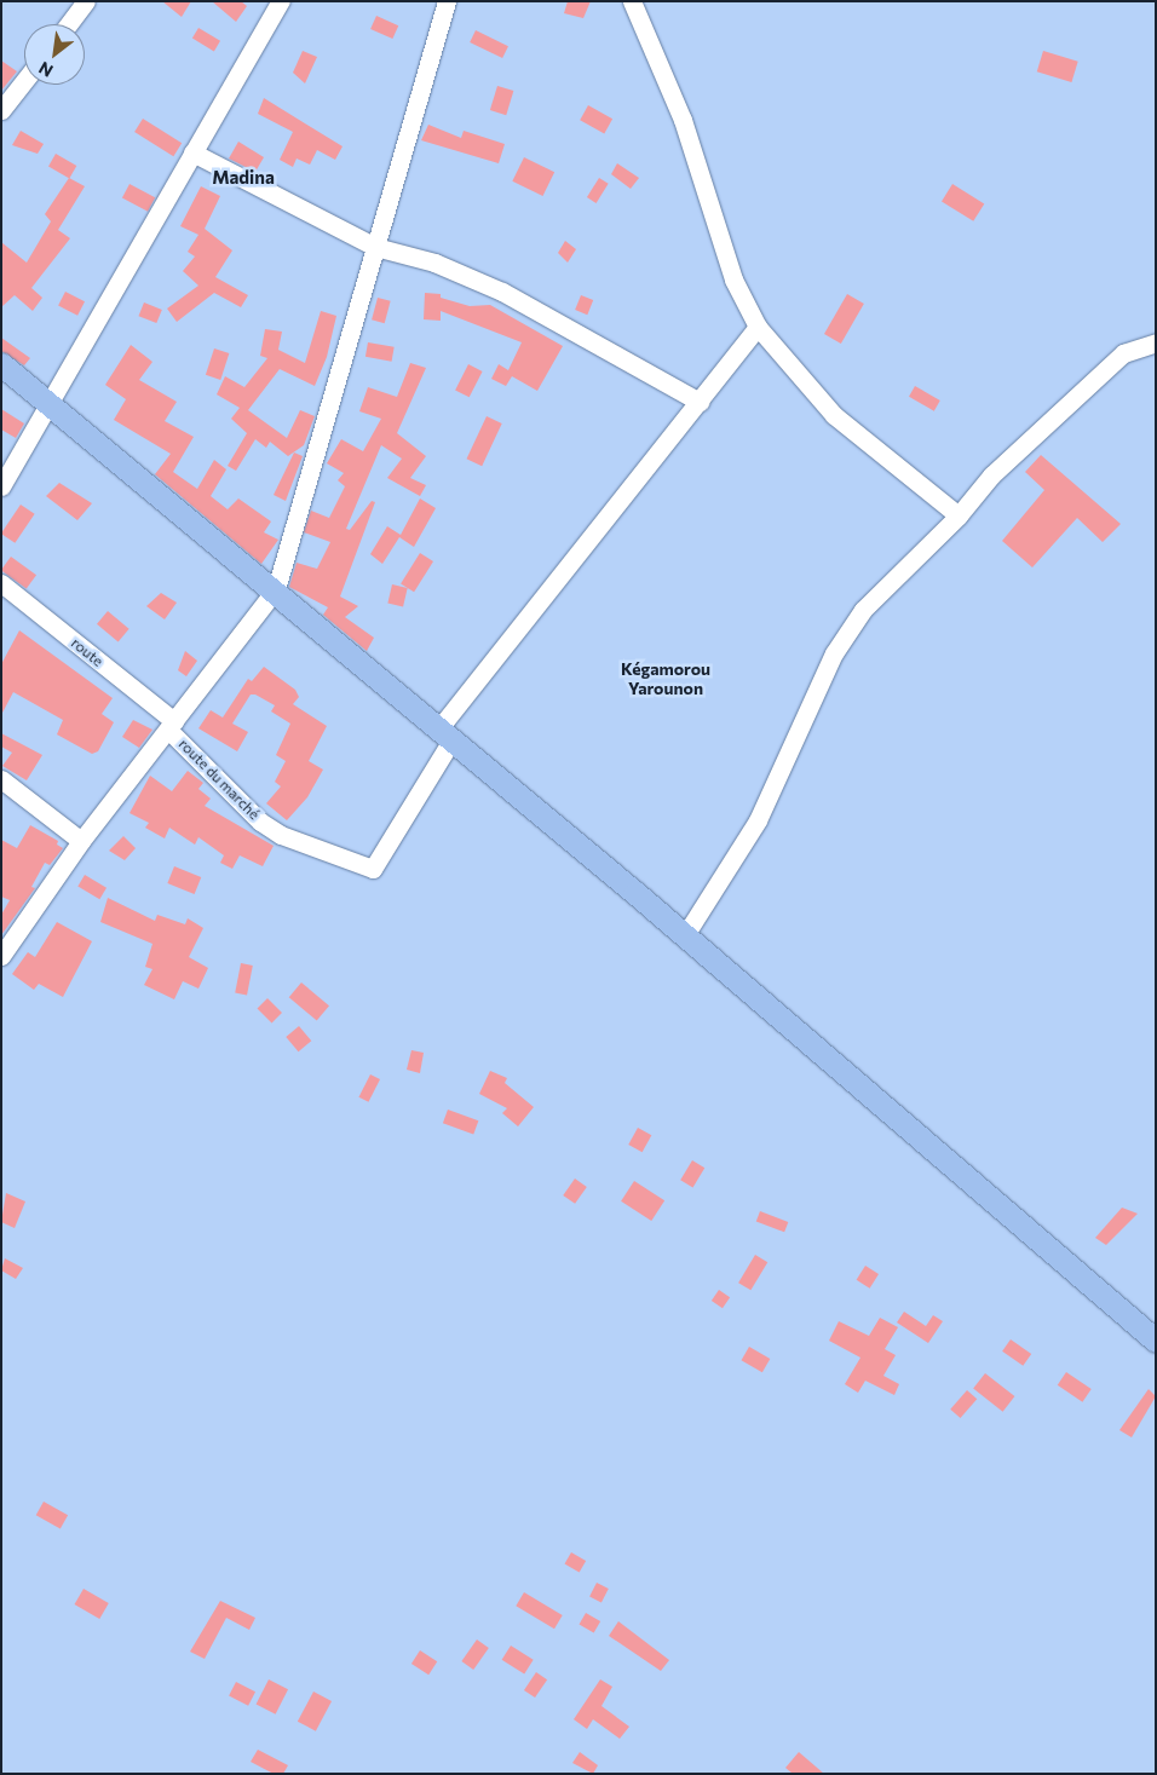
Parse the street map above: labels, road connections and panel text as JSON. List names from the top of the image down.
{
  "streets": {
    "street": ["route", "route du marché"]
  },
  "crossings": [
    ["route", "route du marché"]
  ],
  "districts": ["Madina", "Kégamorou Yarounon"],
  "north": "bottom left"
}
